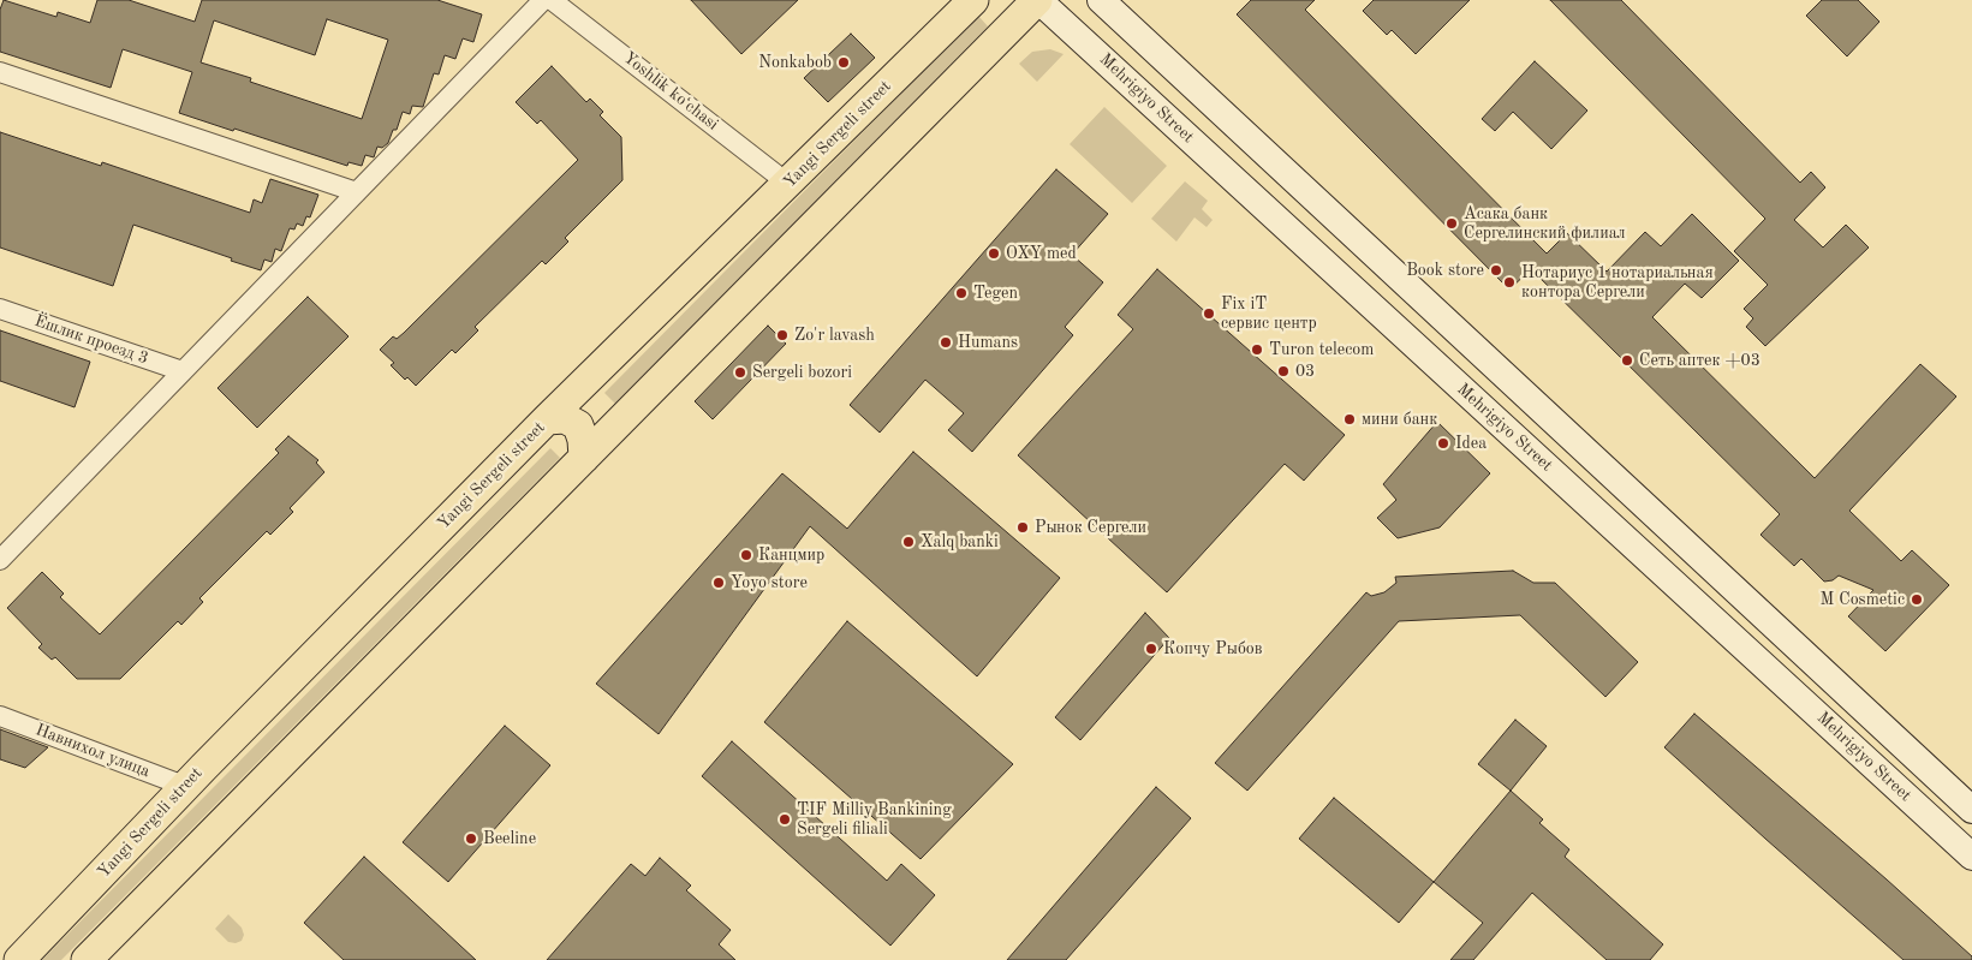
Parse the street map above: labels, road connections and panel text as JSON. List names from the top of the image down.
{
  "streets": {
    "main road": ["Mehrigiyo Street", "Yangi Sergeli street"],
    "street": ["Yoshlik koʻchasi", "Ёшлик проезд 3", "Навнихол улица"]
  },
  "crossings": [
    ["Yoshlik koʻchasi", "Yangi Sergeli street"],
    ["Yangi Sergeli street", "Навнихол улица"]
  ],
  "places": [
    "Nonkabob",
    "Асака банк Сергелинский филиал",
    "OXY med",
    "Book store",
    "Нотариус 1 нотариальная контора Сергели",
    "Tegen",
    "Fix iT сервис центр",
    "Zo'r lavash",
    "Humans",
    "Turon telecom",
    "Сеть аптек +03",
    "03",
    "Sergeli bozori",
    "мини банк",
    "Idea",
    "Рынок Сергели",
    "Xalq banki",
    "Канцмир",
    "Yoyo store",
    "M Cosmetic",
    "Копчу Рыбов",
    "TIF Milliy Bankining Sergeli filiali",
    "Beeline"
  ]
}
